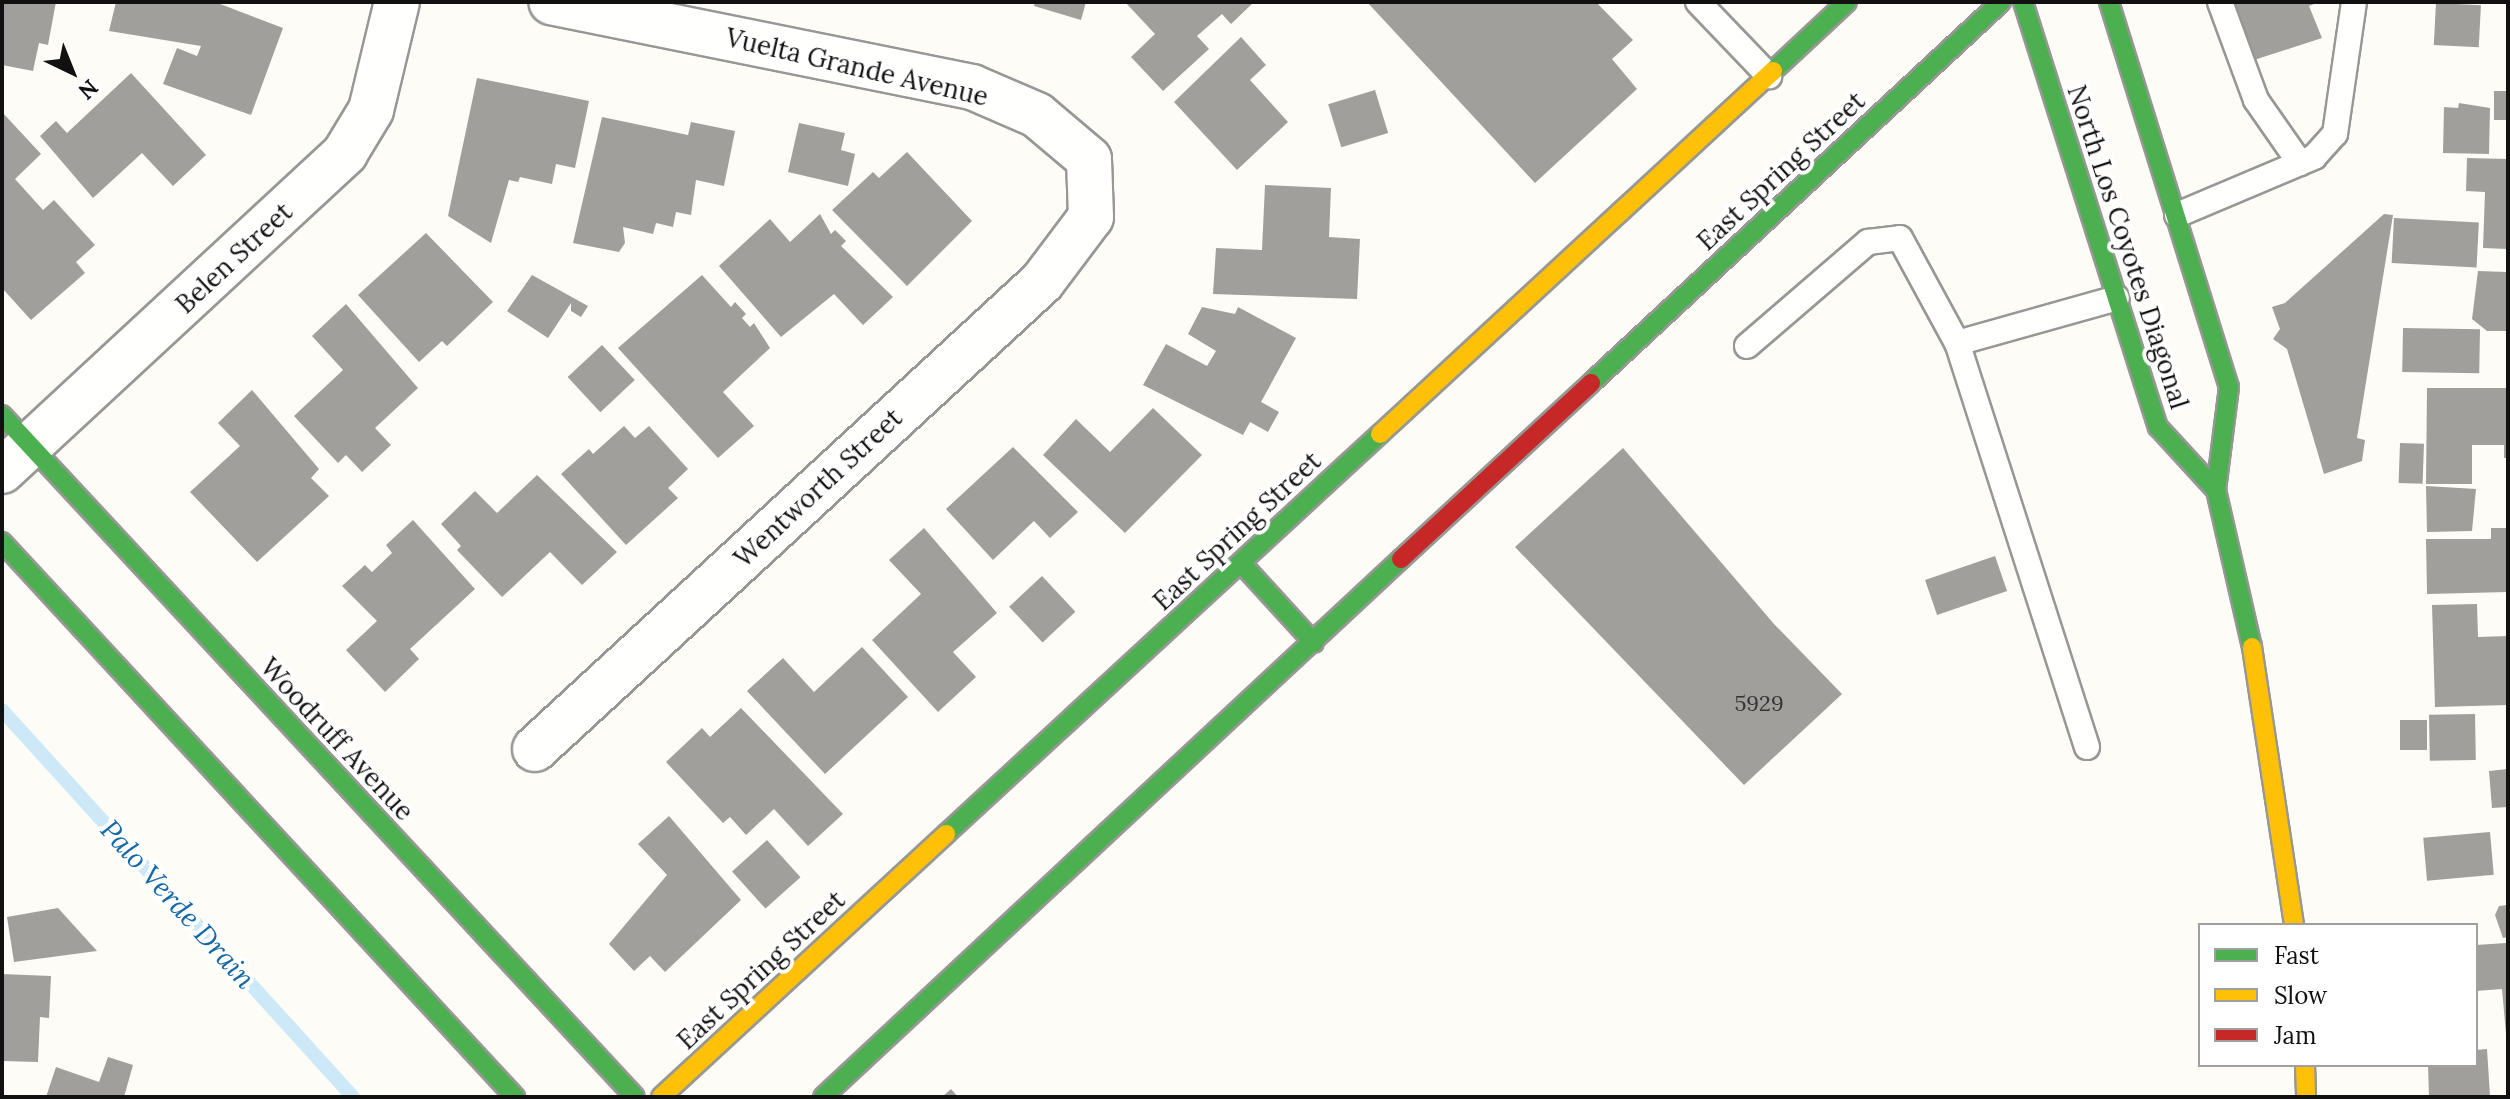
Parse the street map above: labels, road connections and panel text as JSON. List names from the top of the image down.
{
  "streets": {
    "main road": ["East Spring Street", "North Los Coyotes Diagonal", "Woodruff Avenue"],
    "street": ["Vuelta Grande Avenue", "Belen Street", "Wentworth Street"]
  },
  "crossings": [
    ["Vuelta Grande Avenue", "Wentworth Street"],
    ["Belen Street", "Woodruff Avenue"]
  ],
  "water": ["Palo Verde Drain"],
  "house_numbers": ["5929"],
  "legend": ["Fast", "Slow", "Jam"],
  "north": "bottom right"
}
